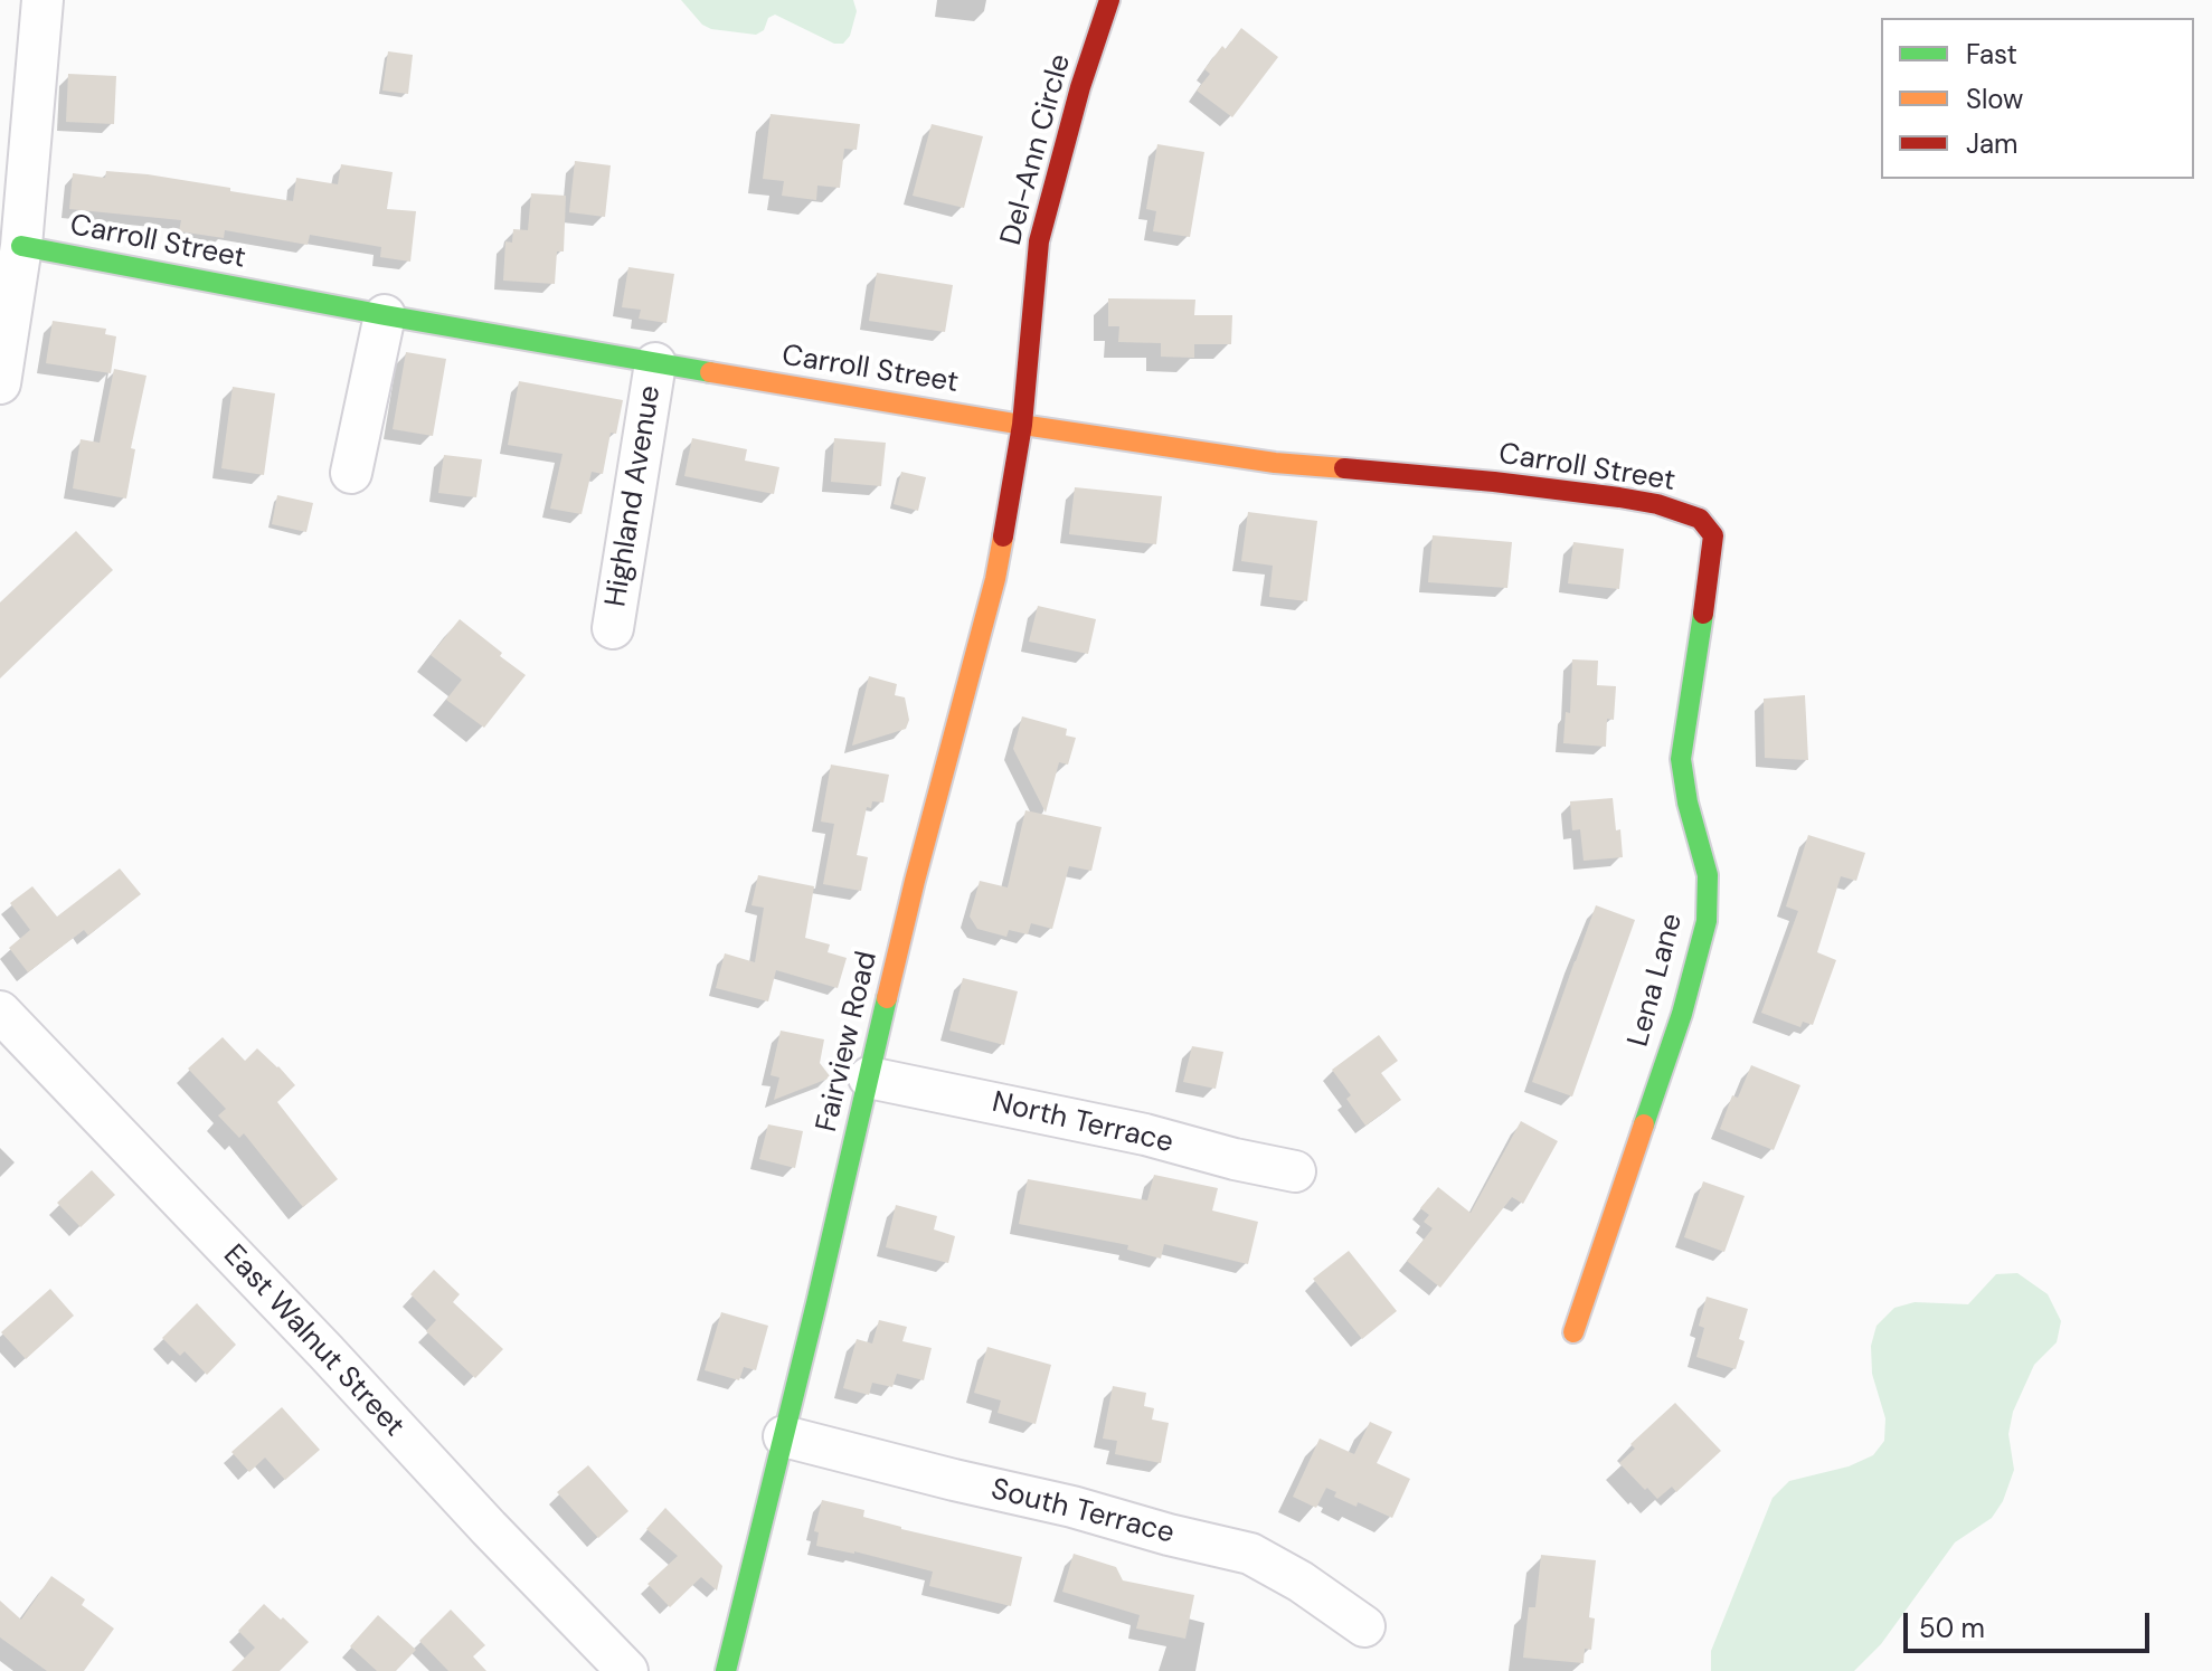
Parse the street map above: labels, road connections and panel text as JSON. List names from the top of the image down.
{
  "streets": {
    "street": [
      "Del-Ann Circle",
      "Carroll Street",
      "Highland Avenue",
      "Lena Lane",
      "Fairview Road",
      "North Terrace",
      "East Walnut Street",
      "South Terrace"
    ]
  },
  "crossings": [
    ["Del-Ann Circle", "Carroll Street"],
    ["Del-Ann Circle", "Fairview Road"],
    ["Carroll Street", "Highland Avenue"],
    ["Carroll Street", "Lena Lane"],
    ["Carroll Street", "Fairview Road"],
    ["Fairview Road", "North Terrace"],
    ["Fairview Road", "South Terrace"]
  ],
  "legend": ["Fast", "Slow", "Jam"],
  "scale_bar": "50 m"
}
